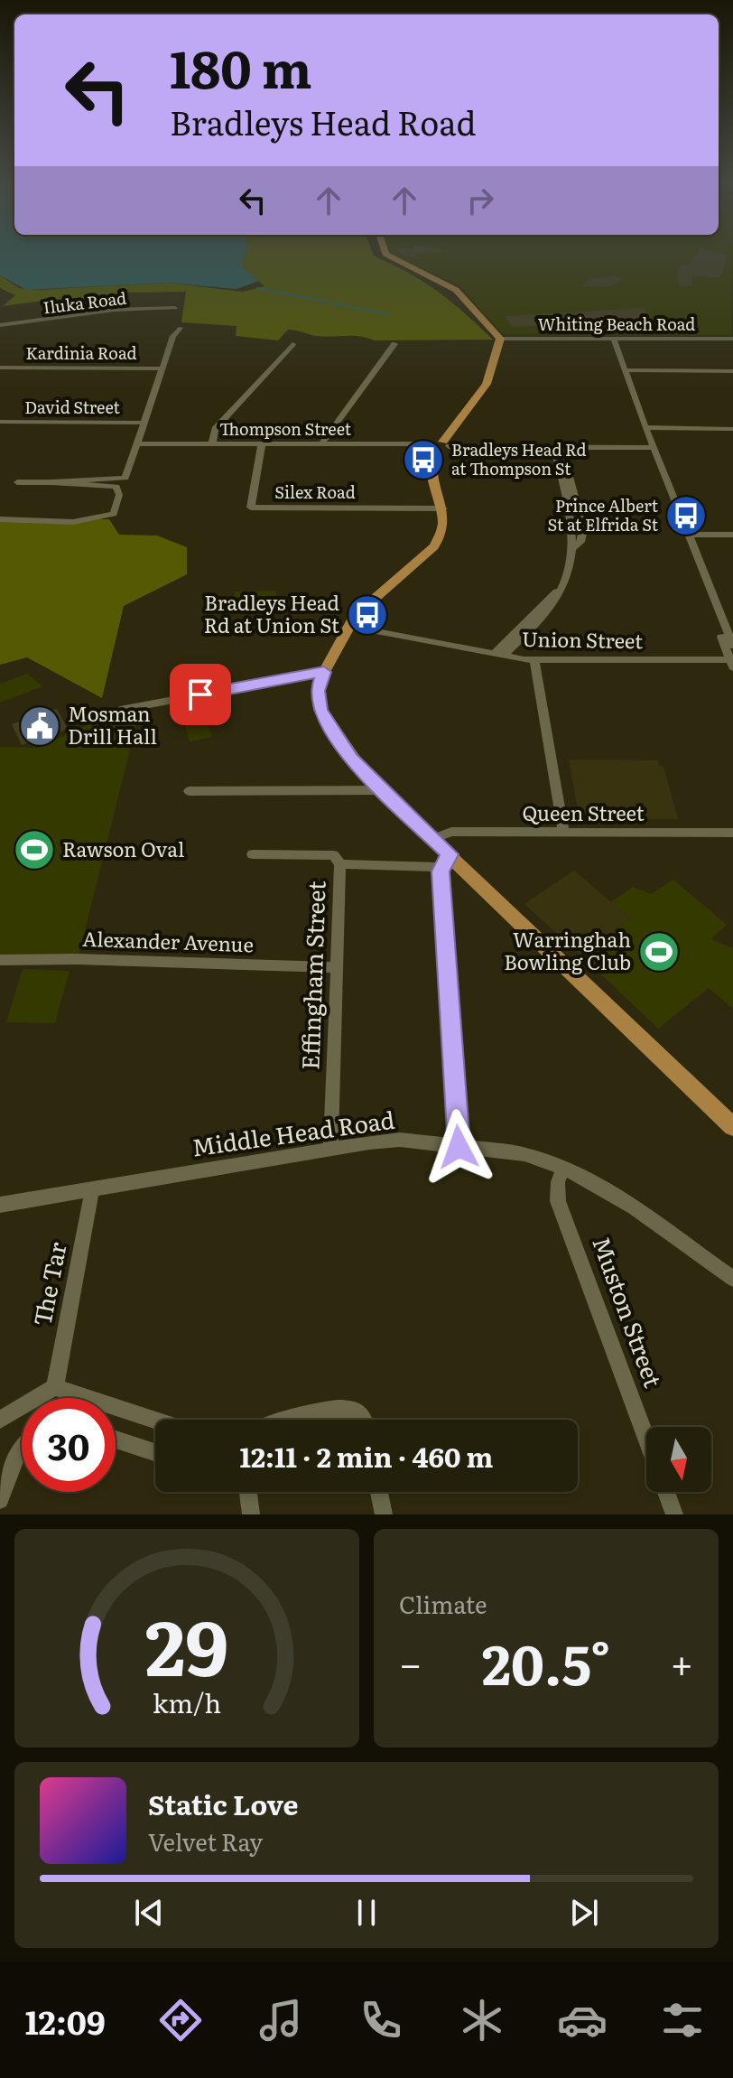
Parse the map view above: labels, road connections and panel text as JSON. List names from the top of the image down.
{
  "streets": {
    "street": [
      "Iluka Road",
      "Whiting Beach Road",
      "Kardinia Road",
      "David Street",
      "Thompson Street",
      "Silex Road",
      "Union Street",
      "Queen Street",
      "Alexander Avenue",
      "Effingham Street",
      "Middle Head Road",
      "The Tar",
      "Muston Street"
    ]
  },
  "crossings": [
    ["Thompson Street", "Silex Road"],
    ["Alexander Avenue", "Effingham Street"],
    ["Effingham Street", "Middle Head Road"],
    ["Middle Head Road", "The Tar"],
    ["Middle Head Road", "Muston Street"]
  ],
  "places": {
    "bus stop": ["Bradleys Head Rd at Thompson St", "Prince Albert St at Elfrida St", "Bradleys Head Rd at Union St"],
    "public building": ["Mosman Drill Hall"],
    "sports": ["Rawson Oval", "Warringhah Bowling Club"]
  },
  "north": "bottom",
  "page": {
    "turn": ["180 m", "Bradleys Head Road"],
    "limit": "30",
    "trip": "12:11 · 2 min · 460 m",
    "tile": "Climate",
    "heat": ["−", "20.5°", "+"],
    "song": ["Static Love", "Velvet Ray"],
    "tabs": "12:09",
    "gauge": ["29", "km/h"]
  }
}
